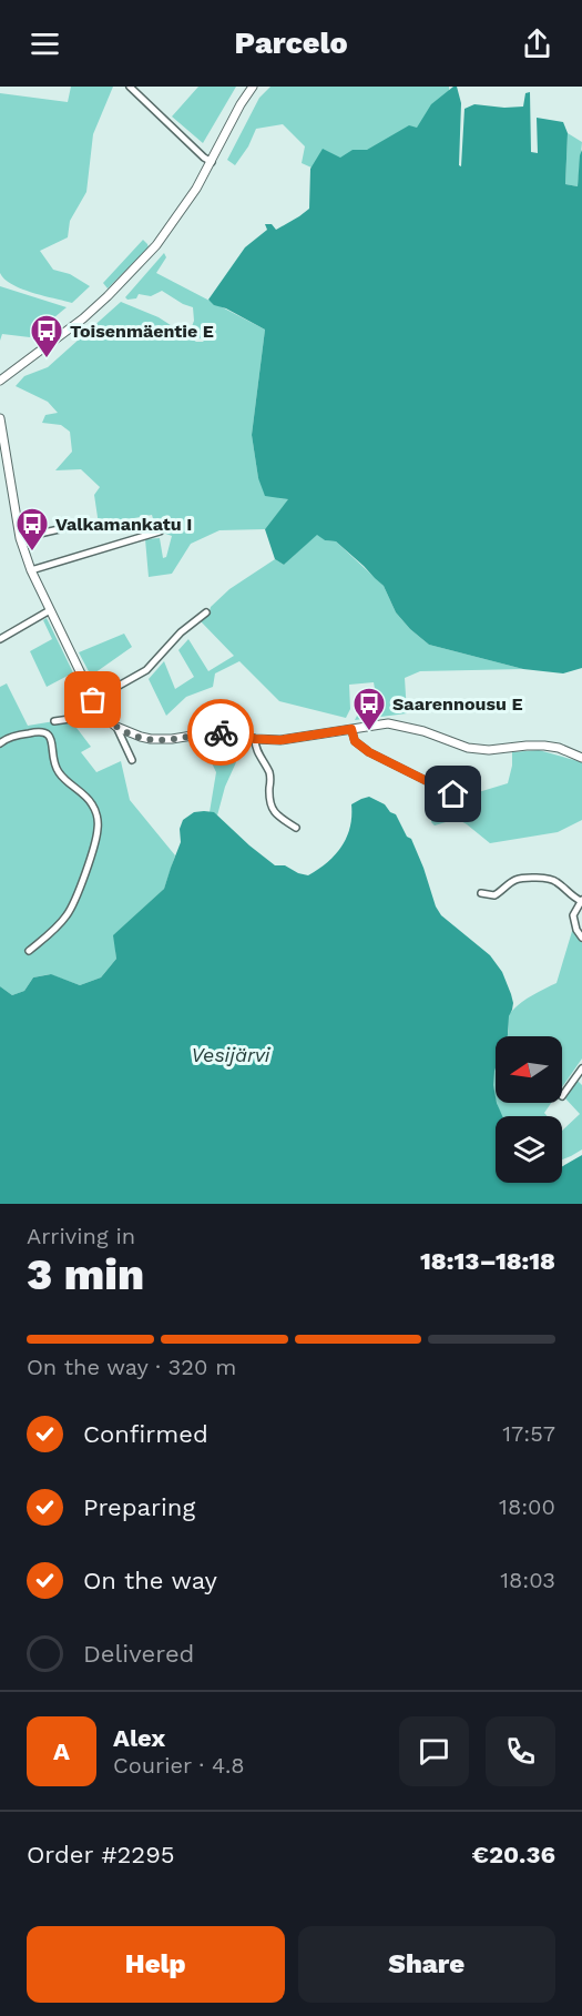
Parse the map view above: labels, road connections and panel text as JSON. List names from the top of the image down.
{
  "water": ["Vesijärvi"],
  "places": {
    "bus stop": ["Toisenmäentie E", "Valkamankatu I", "Saarennousu E"]
  },
  "north": "left",
  "page": {
    "header": "Parcelo",
    "heading": ["3 min", "Arriving in", "18:13–18:18"],
    "panel": [
      "Alex",
      "Courier · 4.8",
      "Order #2295",
      "€20.36"
    ],
    "bar": "On the way · 320 m",
    "list": [
      ["Confirmed", "17:57"],
      ["Preparing", "18:00"],
      ["On the way", "18:03"],
      "Delivered"
    ],
    "round": "A",
    "buttons": ["Help", "Share"]
  }
}
